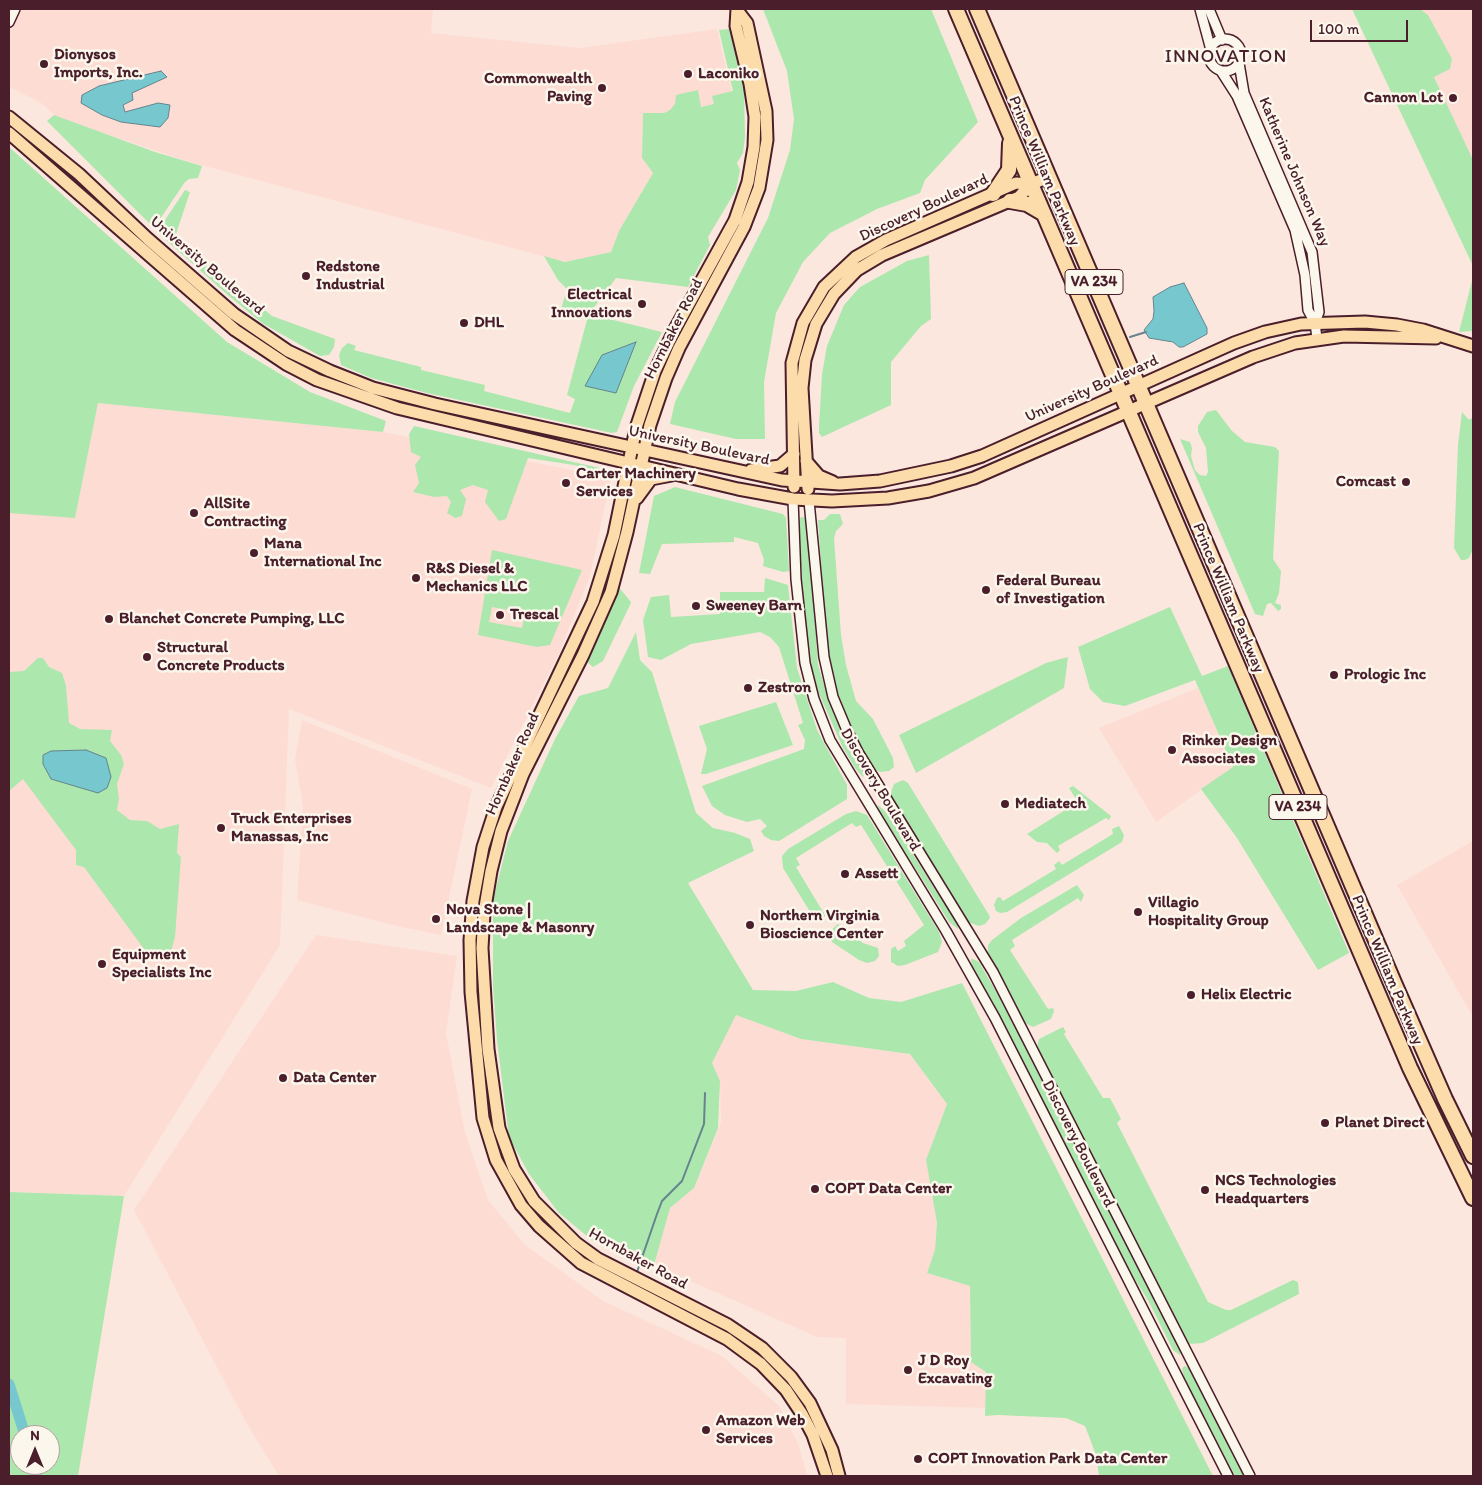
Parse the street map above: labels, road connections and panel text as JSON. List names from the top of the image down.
{
  "streets": {
    "highway": ["Prince William Parkway", "VA 234"],
    "main road": ["Discovery Boulevard", "University Boulevard", "Hornbaker Road"],
    "street": ["Katherine Johnson Way"]
  },
  "crossings": [
    ["Prince William Parkway", "Discovery Boulevard"],
    ["Prince William Parkway", "University Boulevard"],
    ["Katherine Johnson Way", "University Boulevard"],
    ["Discovery Boulevard", "University Boulevard"],
    ["University Boulevard", "Hornbaker Road"]
  ],
  "districts": ["INNOVATION"],
  "places": [
    "Dionysos Imports, Inc.",
    "Laconiko",
    "Commonwealth Paving",
    "Cannon Lot",
    "Redstone Industrial",
    "Electrical Innovations",
    "DHL",
    "Comcast",
    "Carter Machinery Services",
    "AllSite Contracting",
    "Mana International Inc",
    "R&S Diesel & Mechanics LLC",
    "Federal Bureau of Investigation",
    "Sweeney Barn",
    "Trescal",
    "Blanchet Concrete Pumping, LLC",
    "Structural Concrete Products",
    "Prologic Inc",
    "Zestron",
    "Rinker Design Associates",
    "Mediatech",
    "Truck Enterprises Manassas, Inc",
    "Assett",
    "Villagio Hospitality Group",
    "Nova Stone | Landscape & Masonry",
    "Northern Virginia Bioscience Center",
    "Equipment Specialists Inc",
    "Helix Electric",
    "Data Center",
    "Planet Direct",
    "COPT Data Center",
    "NCS Technologies Headquarters",
    "J D Roy Excavating",
    "Amazon Web Services",
    "COPT Innovation Park Data Center"
  ],
  "scale_bar": "100 m",
  "north": "top"
}
